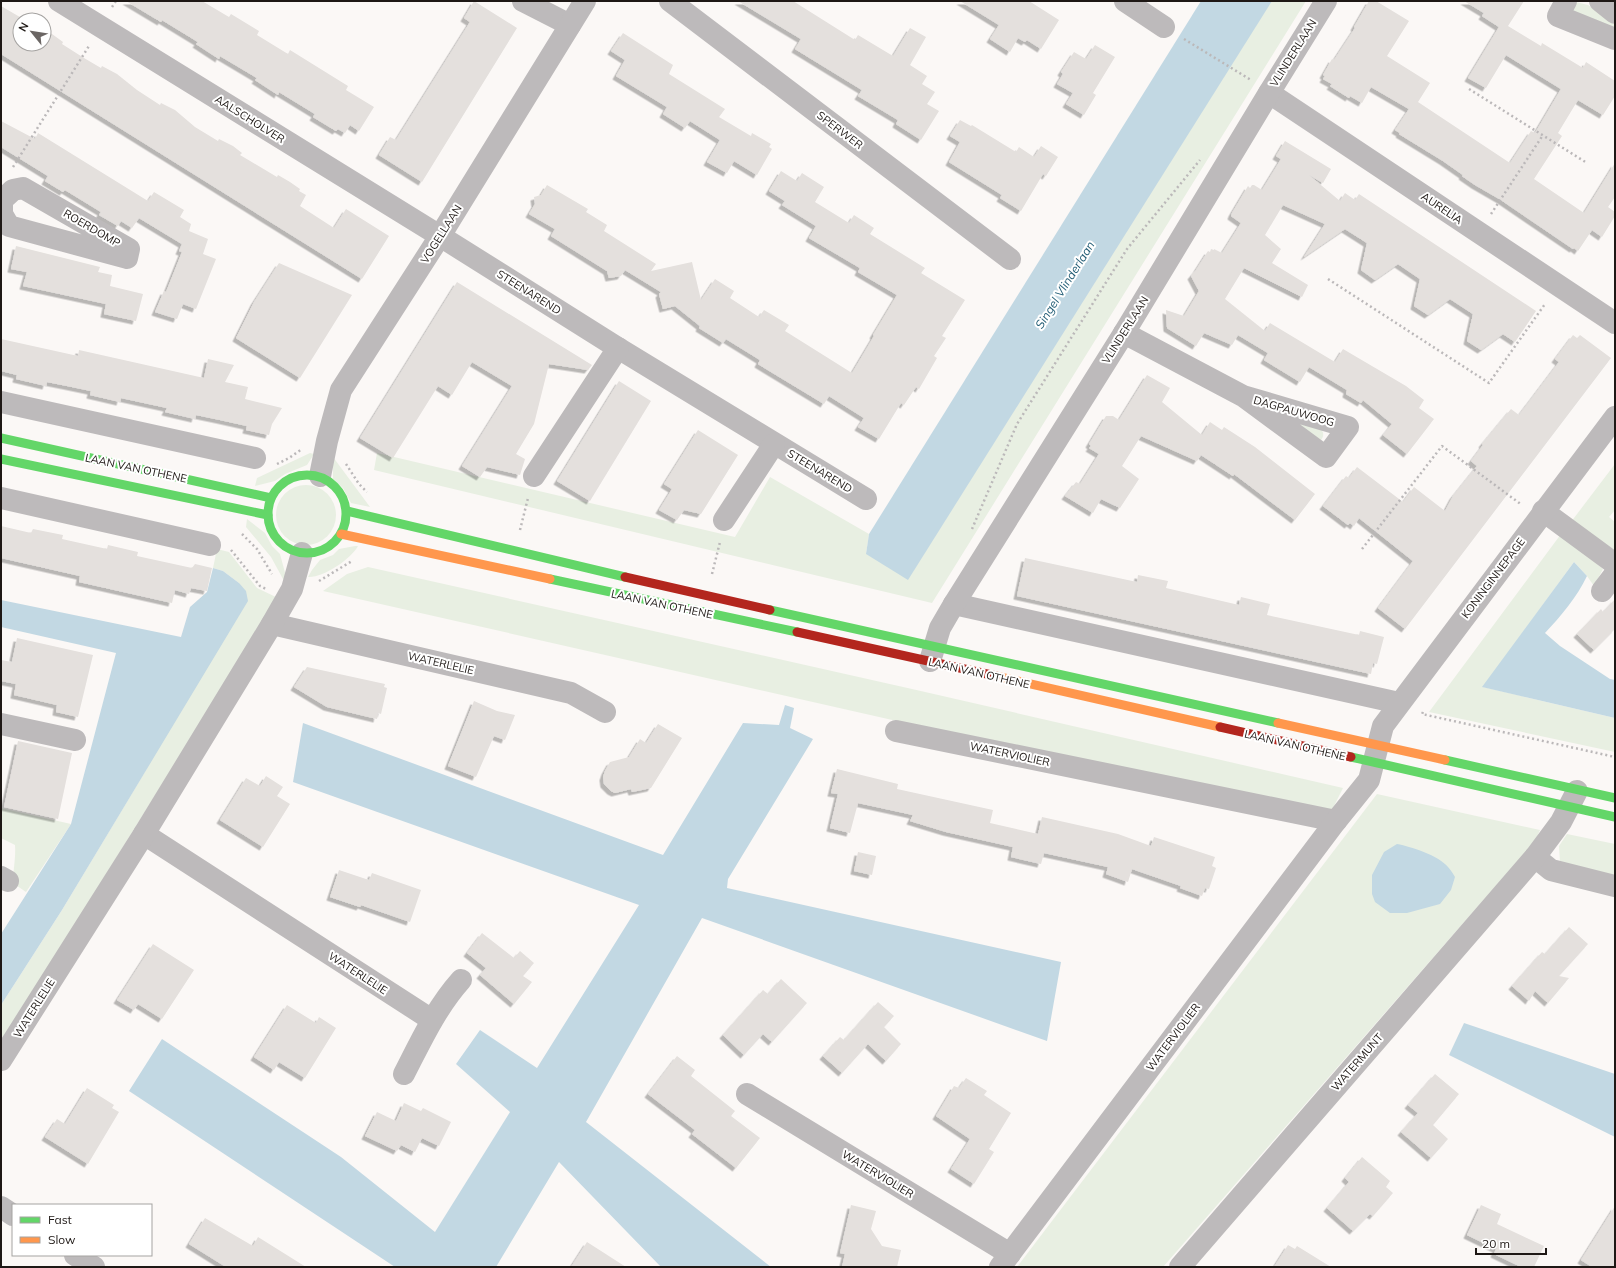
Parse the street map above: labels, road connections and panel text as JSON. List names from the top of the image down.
{
  "streets": {
    "street": [
      "VLINDERLAAN",
      "AALSCHOLVER",
      "SPERWER",
      "AURELIA",
      "ROERDOMP",
      "VOGELLAAN",
      "STEENAREND",
      "DAGPAUWOOG",
      "LAAN VAN OTHENE",
      "KONINGINNEPAGE",
      "WATERLELIE",
      "WATERVIOLIER",
      "WATERMUNT"
    ]
  },
  "crossings": [
    ["VLINDERLAAN", "AURELIA"],
    ["VLINDERLAAN", "DAGPAUWOOG"],
    ["VLINDERLAAN", "LAAN VAN OTHENE"],
    ["AALSCHOLVER", "VOGELLAAN"],
    ["AALSCHOLVER", "STEENAREND"],
    ["VOGELLAAN", "STEENAREND"],
    ["VOGELLAAN", "LAAN VAN OTHENE"],
    ["VOGELLAAN", "WATERLELIE"],
    ["LAAN VAN OTHENE", "KONINGINNEPAGE"],
    ["LAAN VAN OTHENE", "WATERLELIE"],
    ["LAAN VAN OTHENE", "WATERVIOLIER"],
    ["LAAN VAN OTHENE", "WATERMUNT"],
    ["KONINGINNEPAGE", "WATERVIOLIER"]
  ],
  "water": ["Singel Vlinderlaan"],
  "legend": ["Fast", "Slow"],
  "scale_bar": "20 m",
  "north": "top left"
}
